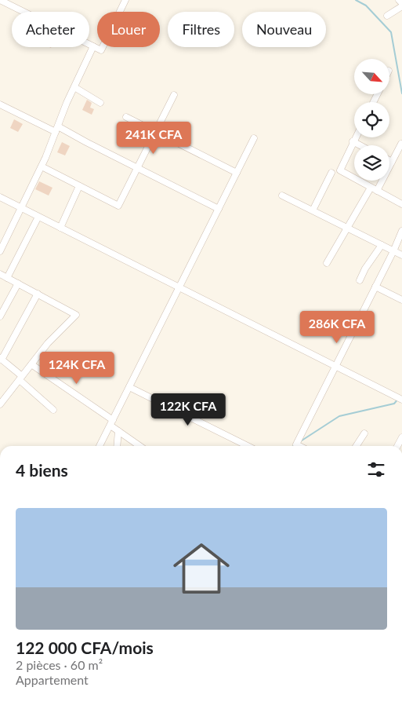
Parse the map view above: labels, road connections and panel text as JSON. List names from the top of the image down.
{
  "north": "bottom right",
  "page": {
    "chip": [
      "Acheter",
      "Louer",
      "Filtres",
      "Nouveau"
    ],
    "price": [
      "241K CFA",
      "286K CFA",
      "124K CFA",
      "122K CFA"
    ],
    "heading": "4 biens",
    "list": [
      {
        "name": "122 000 CFA/mois",
        "note": "2 pièces · 60 m² · Appartement"
      }
    ]
  }
}
